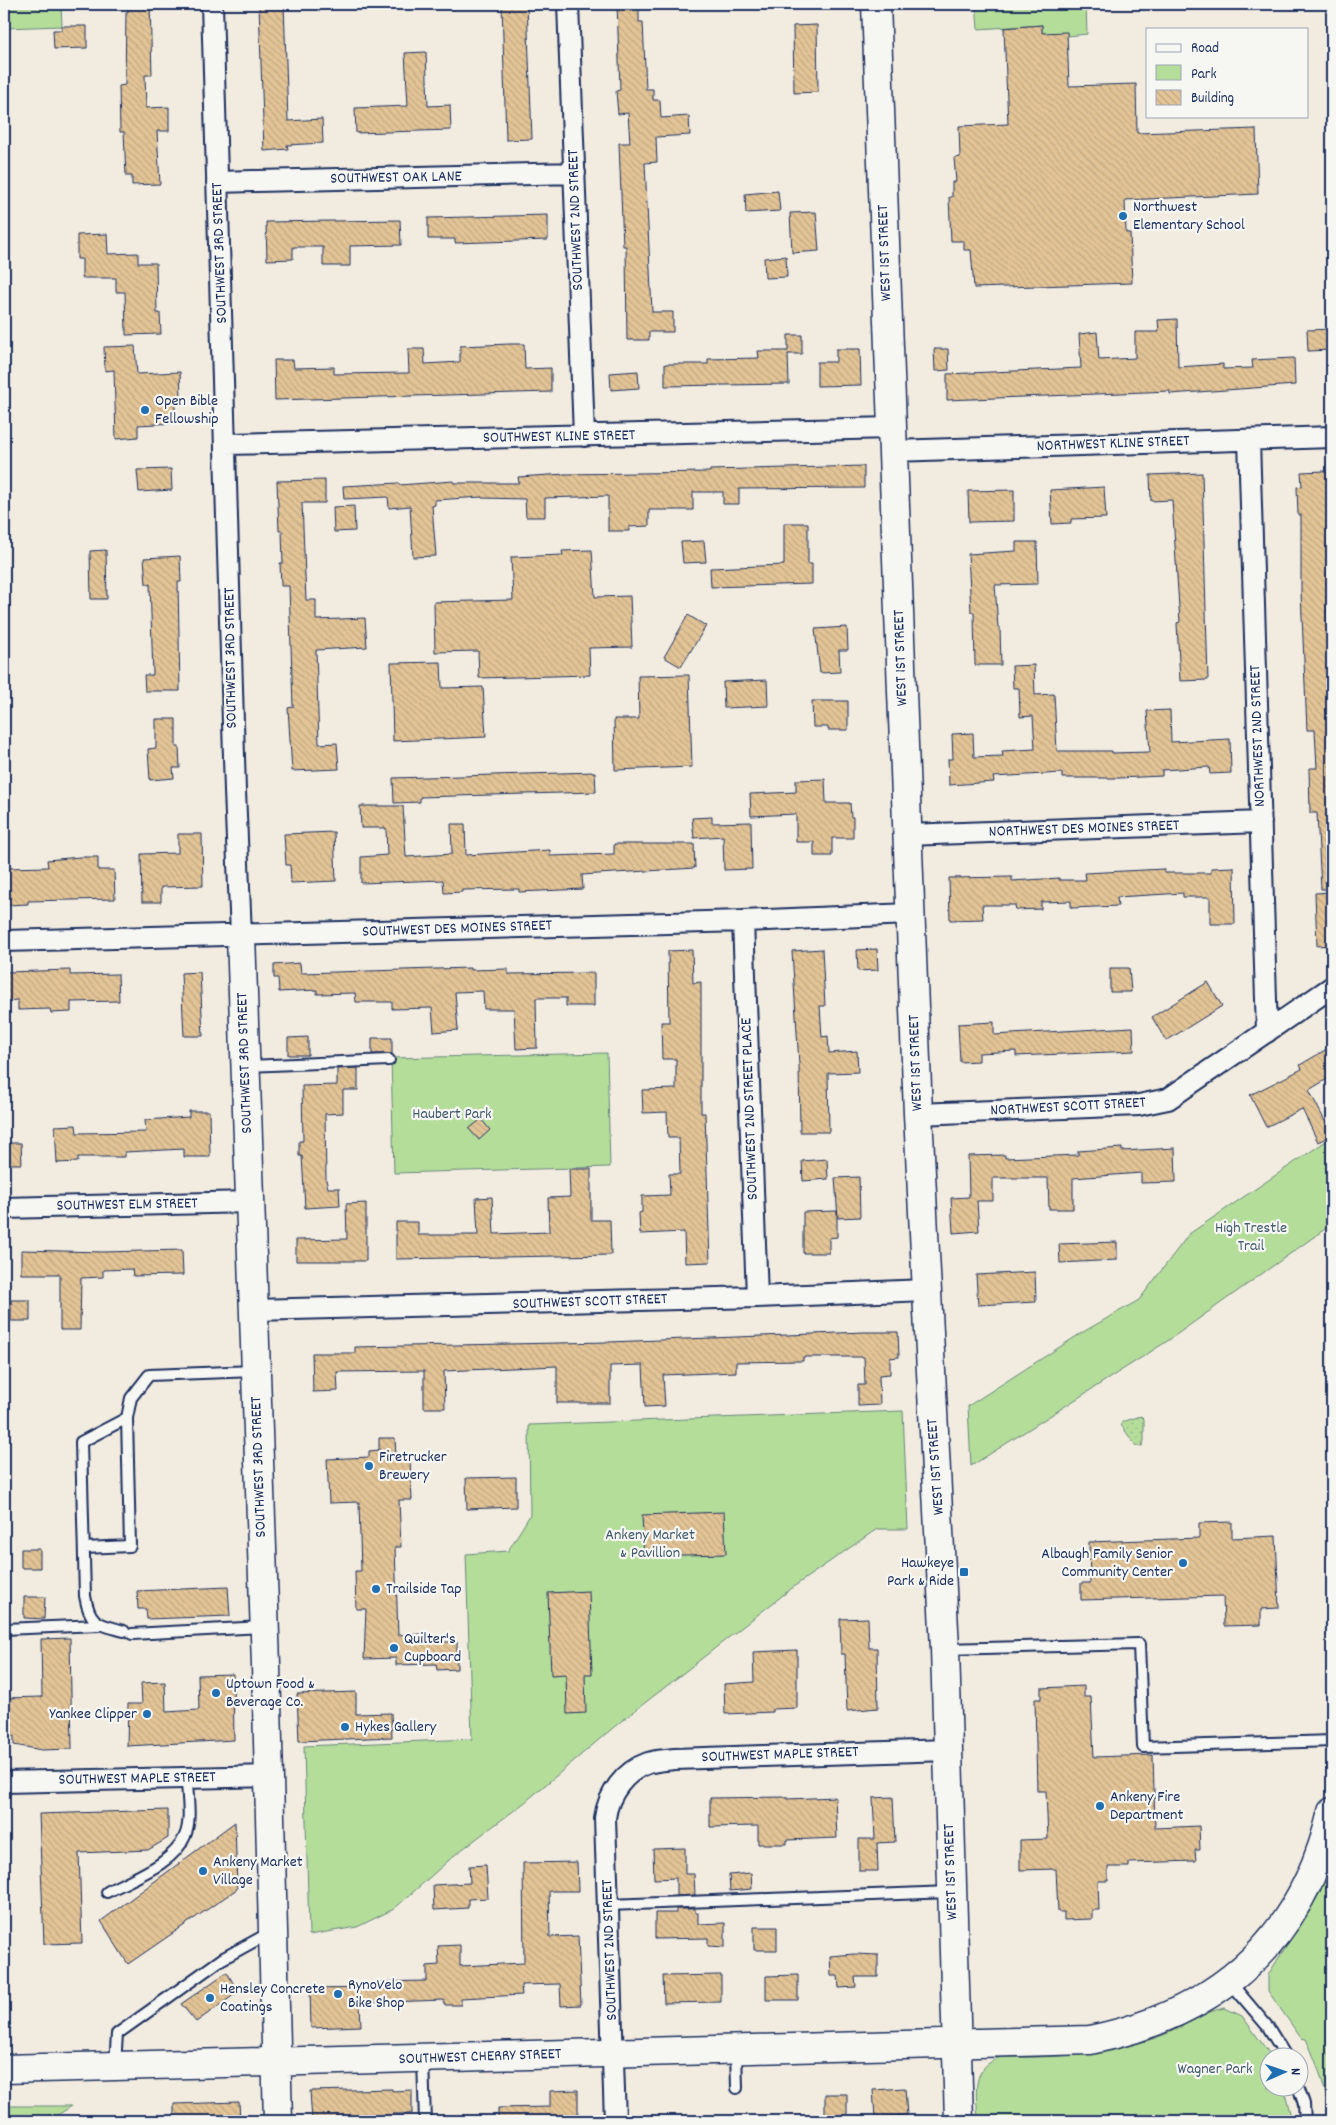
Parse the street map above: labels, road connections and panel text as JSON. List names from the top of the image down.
{
  "streets": {
    "street": [
      "SOUTHWEST OAK LANE",
      "SOUTHWEST 2ND STREET",
      "SOUTHWEST 3RD STREET",
      "WEST 1ST STREET",
      "SOUTHWEST KLINE STREET",
      "NORTHWEST KLINE STREET",
      "NORTHWEST 2ND STREET",
      "NORTHWEST DES MOINES STREET",
      "SOUTHWEST DES MOINES STREET",
      "NORTHWEST SCOTT STREET",
      "SOUTHWEST 2ND STREET PLACE",
      "SOUTHWEST ELM STREET",
      "SOUTHWEST SCOTT STREET",
      "SOUTHWEST MAPLE STREET",
      "SOUTHWEST CHERRY STREET"
    ]
  },
  "crossings": [
    ["SOUTHWEST OAK LANE", "SOUTHWEST 2ND STREET"],
    ["SOUTHWEST OAK LANE", "SOUTHWEST 3RD STREET"],
    ["SOUTHWEST 2ND STREET", "SOUTHWEST KLINE STREET"],
    ["SOUTHWEST 2ND STREET", "SOUTHWEST MAPLE STREET"],
    ["SOUTHWEST 2ND STREET", "SOUTHWEST CHERRY STREET"],
    ["SOUTHWEST 3RD STREET", "SOUTHWEST KLINE STREET"],
    ["SOUTHWEST 3RD STREET", "SOUTHWEST DES MOINES STREET"],
    ["SOUTHWEST 3RD STREET", "SOUTHWEST ELM STREET"],
    ["SOUTHWEST 3RD STREET", "SOUTHWEST SCOTT STREET"],
    ["SOUTHWEST 3RD STREET", "SOUTHWEST MAPLE STREET"],
    ["SOUTHWEST 3RD STREET", "SOUTHWEST CHERRY STREET"],
    ["WEST 1ST STREET", "SOUTHWEST KLINE STREET"],
    ["WEST 1ST STREET", "NORTHWEST KLINE STREET"],
    ["WEST 1ST STREET", "NORTHWEST DES MOINES STREET"],
    ["WEST 1ST STREET", "SOUTHWEST DES MOINES STREET"],
    ["WEST 1ST STREET", "NORTHWEST SCOTT STREET"],
    ["WEST 1ST STREET", "SOUTHWEST SCOTT STREET"],
    ["WEST 1ST STREET", "SOUTHWEST MAPLE STREET"],
    ["WEST 1ST STREET", "SOUTHWEST CHERRY STREET"],
    ["SOUTHWEST KLINE STREET", "NORTHWEST KLINE STREET"],
    ["NORTHWEST KLINE STREET", "NORTHWEST 2ND STREET"],
    ["NORTHWEST 2ND STREET", "NORTHWEST DES MOINES STREET"],
    ["NORTHWEST 2ND STREET", "NORTHWEST SCOTT STREET"],
    ["SOUTHWEST DES MOINES STREET", "SOUTHWEST 2ND STREET PLACE"],
    ["SOUTHWEST 2ND STREET PLACE", "SOUTHWEST SCOTT STREET"]
  ],
  "parks": [
    "Haubert Park",
    "High Trestle Trail",
    "Ankeny Market & Pavillion",
    "Wagner Park"
  ],
  "places": {
    "other": [
      "Northwest Elementary School",
      "Open Bible Fellowship",
      "Firetrucker Brewery",
      "Albaugh Family Senior Community Center",
      "Trailside Tap",
      "Quilter's Cupboard",
      "Uptown Food & Beverage Co.",
      "Yankee Clipper",
      "Hykes Gallery",
      "Ankeny Fire Department",
      "Ankeny Market Village",
      "RynoVelo Bike Shop",
      "Hensley Concrete Coatings"
    ],
    "transit": ["Hawkeye Park & Ride"]
  },
  "legend": ["Road", "Park", "Building"],
  "north": "right"
}
